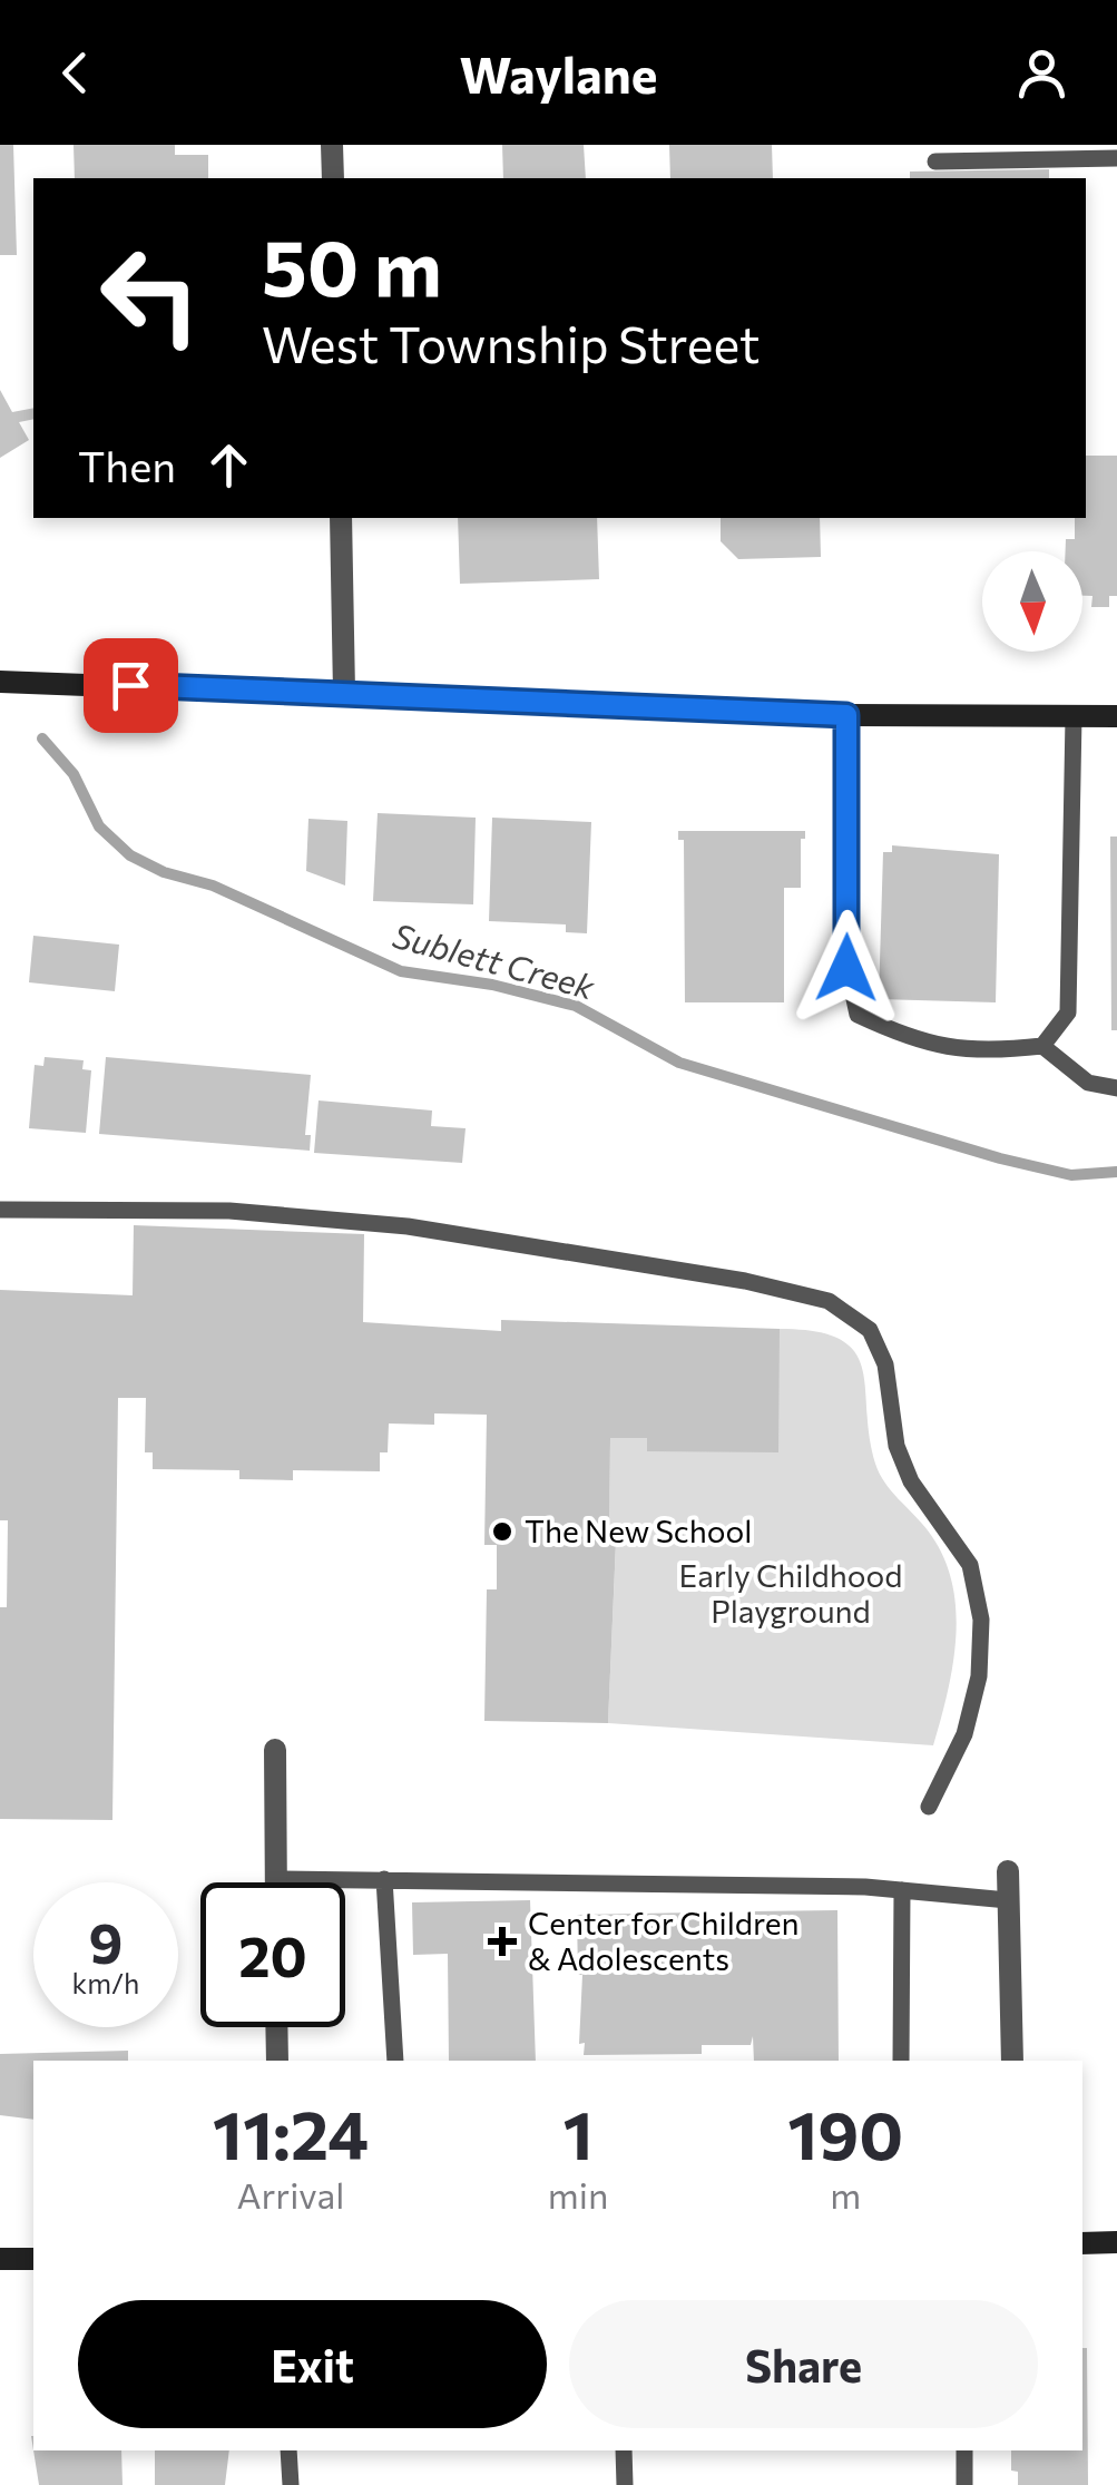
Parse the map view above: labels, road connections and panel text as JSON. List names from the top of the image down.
{
  "water": ["Sublett Creek"],
  "parks": ["Early Childhood Playground"],
  "places": {
    "other": ["The New School"],
    "health": ["Center for Children & Adolescents"]
  },
  "north": "bottom",
  "page": {
    "header": "Waylane",
    "turn": ["50 m", "West Township Street"],
    "then": "Then",
    "speed": "9 km/h",
    "limit": "20",
    "eta": [
      "11:24",
      "Arrival",
      "1",
      "min",
      "190",
      "m"
    ],
    "buttons": ["Exit", "Share"]
  }
}
